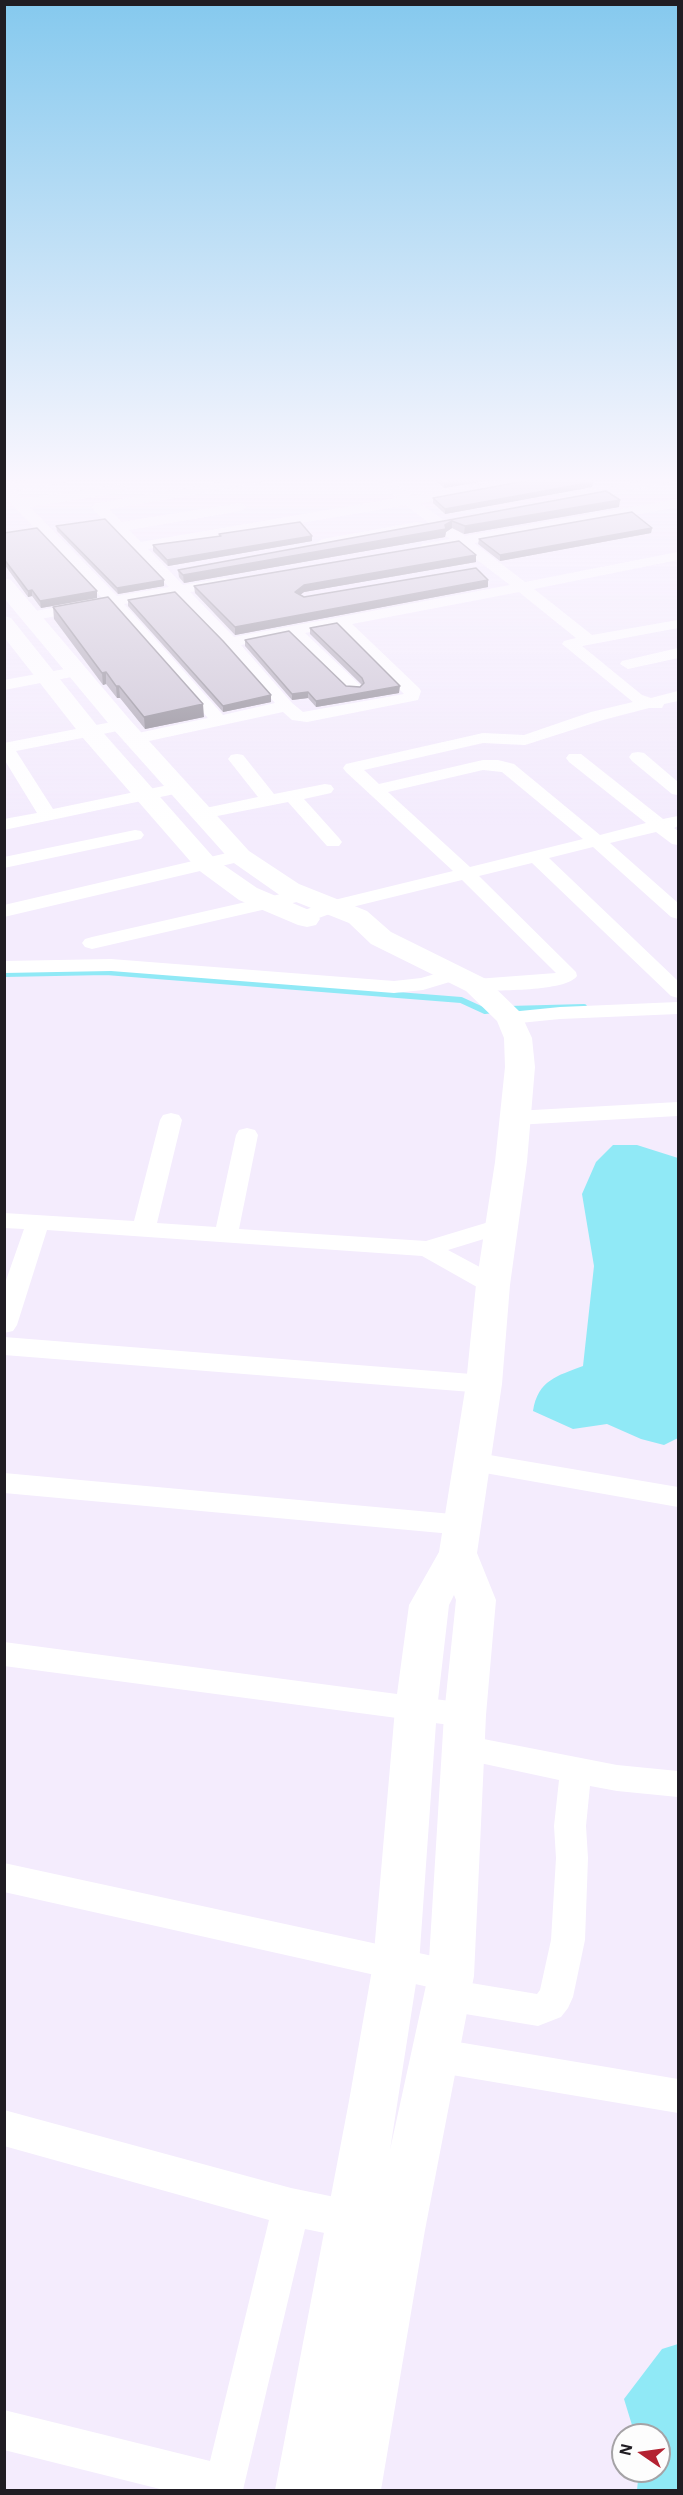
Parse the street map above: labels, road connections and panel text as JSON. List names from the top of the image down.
{
  "north": "left"
}
